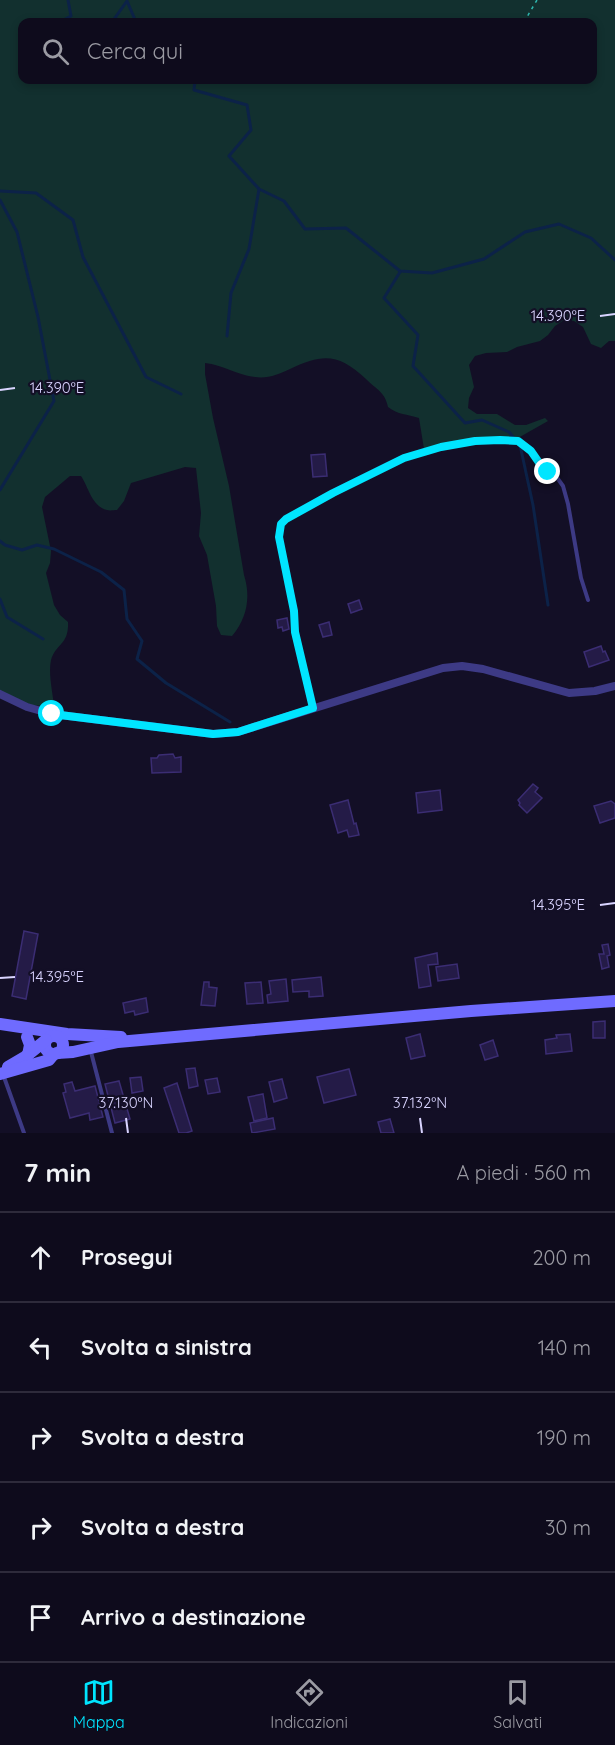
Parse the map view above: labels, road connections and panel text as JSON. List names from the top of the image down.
{
  "page": {
    "search": "Cerca qui",
    "heading": ["7 min", "A piedi · 560 m"],
    "list": [
      ["Prosegui", "200 m"],
      ["Svolta a sinistra", "140 m"],
      ["Svolta a destra", "190 m"],
      ["Svolta a destra", "30 m"],
      "Arrivo a destinazione"
    ],
    "nav": ["Mappa", "Indicazioni", "Salvati"]
  },
  "coordinates": [
    "14.390°E",
    "14.395°E",
    "37.130°N",
    "37.132°N"
  ]
}
